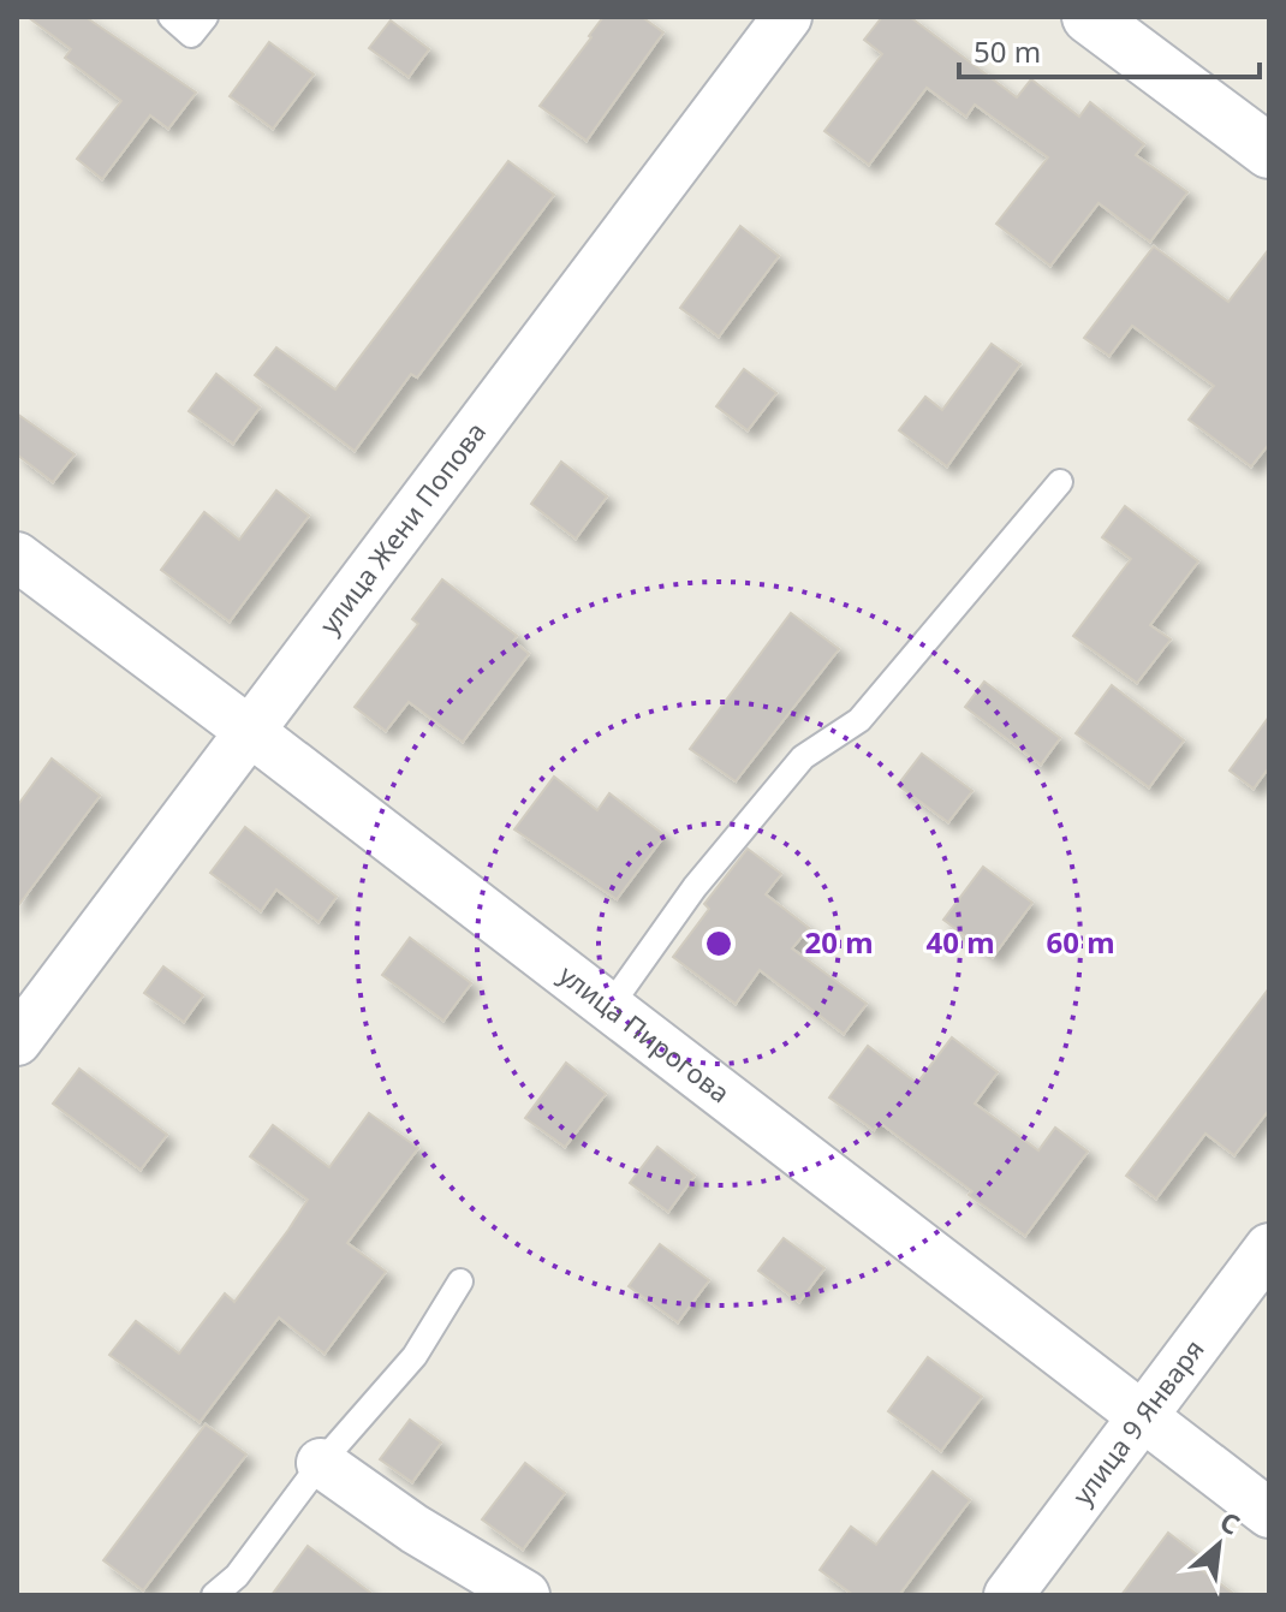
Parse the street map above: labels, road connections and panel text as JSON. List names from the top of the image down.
{
  "streets": {
    "street": ["улица Жени Попова", "улица Пирогова", "улица 9 Января"]
  },
  "crossings": [
    ["улица Жени Попова", "улица Пирогова"],
    ["улица Пирогова", "улица 9 Января"]
  ],
  "scale_bar": "50 m",
  "north": "top right",
  "rings": ["20 m", "40 m", "60 m"]
}
